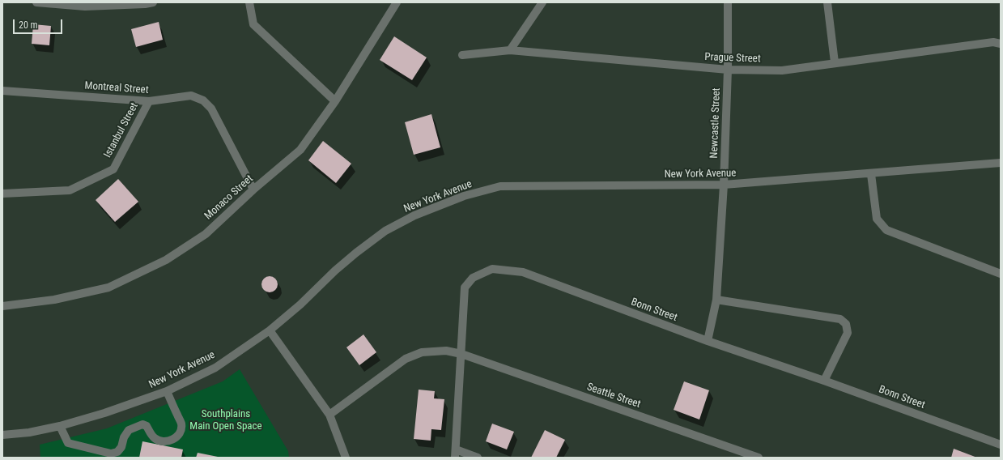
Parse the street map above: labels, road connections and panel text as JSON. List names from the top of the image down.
{
  "streets": {
    "street": [
      "Prague Street",
      "Montreal Street",
      "Newcastle Street",
      "Istanbul Street",
      "New York Avenue",
      "Monaco Street",
      "Bonn Street",
      "Seattle Street"
    ]
  },
  "crossings": [
    ["Prague Street", "Newcastle Street"],
    ["Montreal Street", "Istanbul Street"],
    ["Montreal Street", "Monaco Street"],
    ["Newcastle Street", "New York Avenue"],
    ["Newcastle Street", "Bonn Street"],
    ["Bonn Street", "Seattle Street"]
  ],
  "parks": ["Southplains Main Open Space"],
  "scale_bar": "20 m"
}
